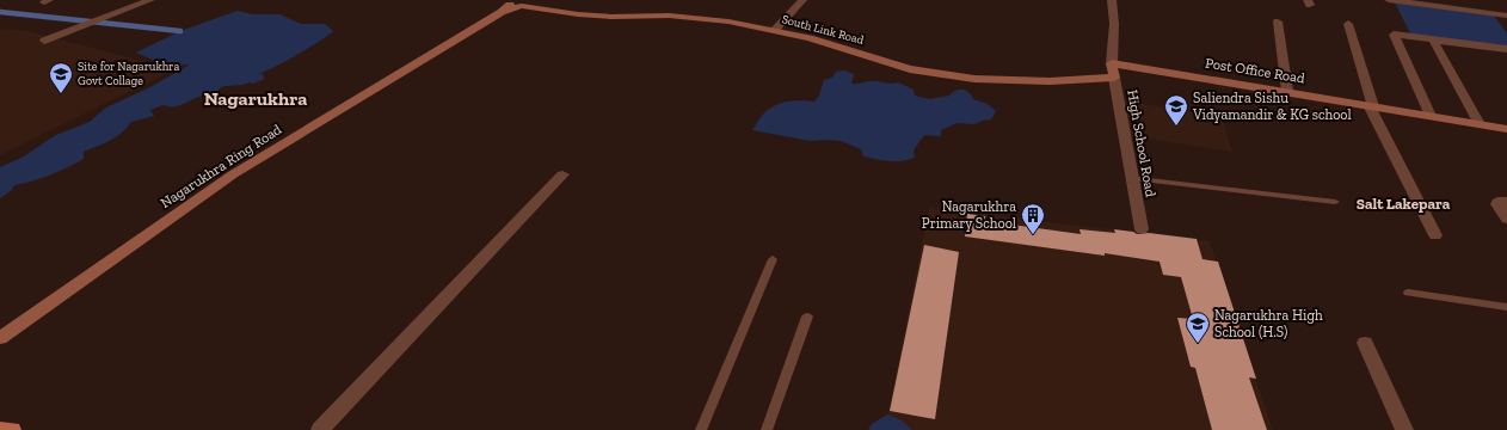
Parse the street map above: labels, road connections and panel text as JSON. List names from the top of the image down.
{
  "streets": {
    "street": [
      "South Link Road",
      "Post Office Road",
      "High School Road",
      "Nagarukhra Ring Road"
    ]
  },
  "crossings": [
    ["South Link Road", "High School Road"],
    ["South Link Road", "Nagarukhra Ring Road"],
    ["Post Office Road", "High School Road"]
  ],
  "districts": ["Nagarukhra", "Salt Lakepara"],
  "places": {
    "school or university": ["Site for Nagarukhra Govt Collage", "Saliendra Sishu Vidyamandir & KG school", "Nagarukhra High School (H.S)"],
    "building": ["Nagarukhra Primary School"]
  }
}
